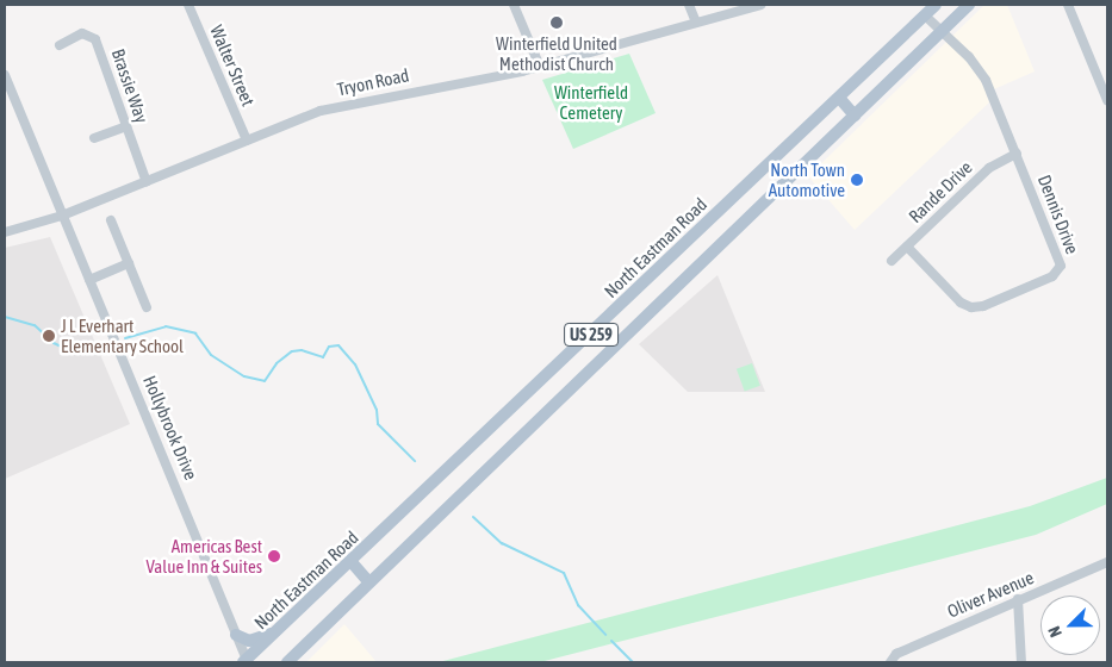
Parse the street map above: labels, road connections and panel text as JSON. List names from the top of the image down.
{
  "streets": {
    "main road": ["North Eastman Road", "US 259"],
    "street": [
      "Walter Street",
      "Tryon Road",
      "Brassie Way",
      "Rande Drive",
      "Dennis Drive",
      "Hollybrook Drive",
      "Oliver Avenue"
    ]
  },
  "crossings": [
    ["Walter Street", "Tryon Road"],
    ["Tryon Road", "Brassie Way"],
    ["Tryon Road", "Hollybrook Drive"],
    ["Rande Drive", "Dennis Drive"],
    ["Dennis Drive", "North Eastman Road"],
    ["Dennis Drive", "US 259"],
    ["North Eastman Road", "Hollybrook Drive"]
  ],
  "parks": ["Winterfield Cemetery"],
  "places": [
    "Winterfield United Methodist Church",
    "North Town Automotive",
    "J L Everhart Elementary School",
    "Americas Best Value Inn & Suites"
  ],
  "north": "bottom left"
}
